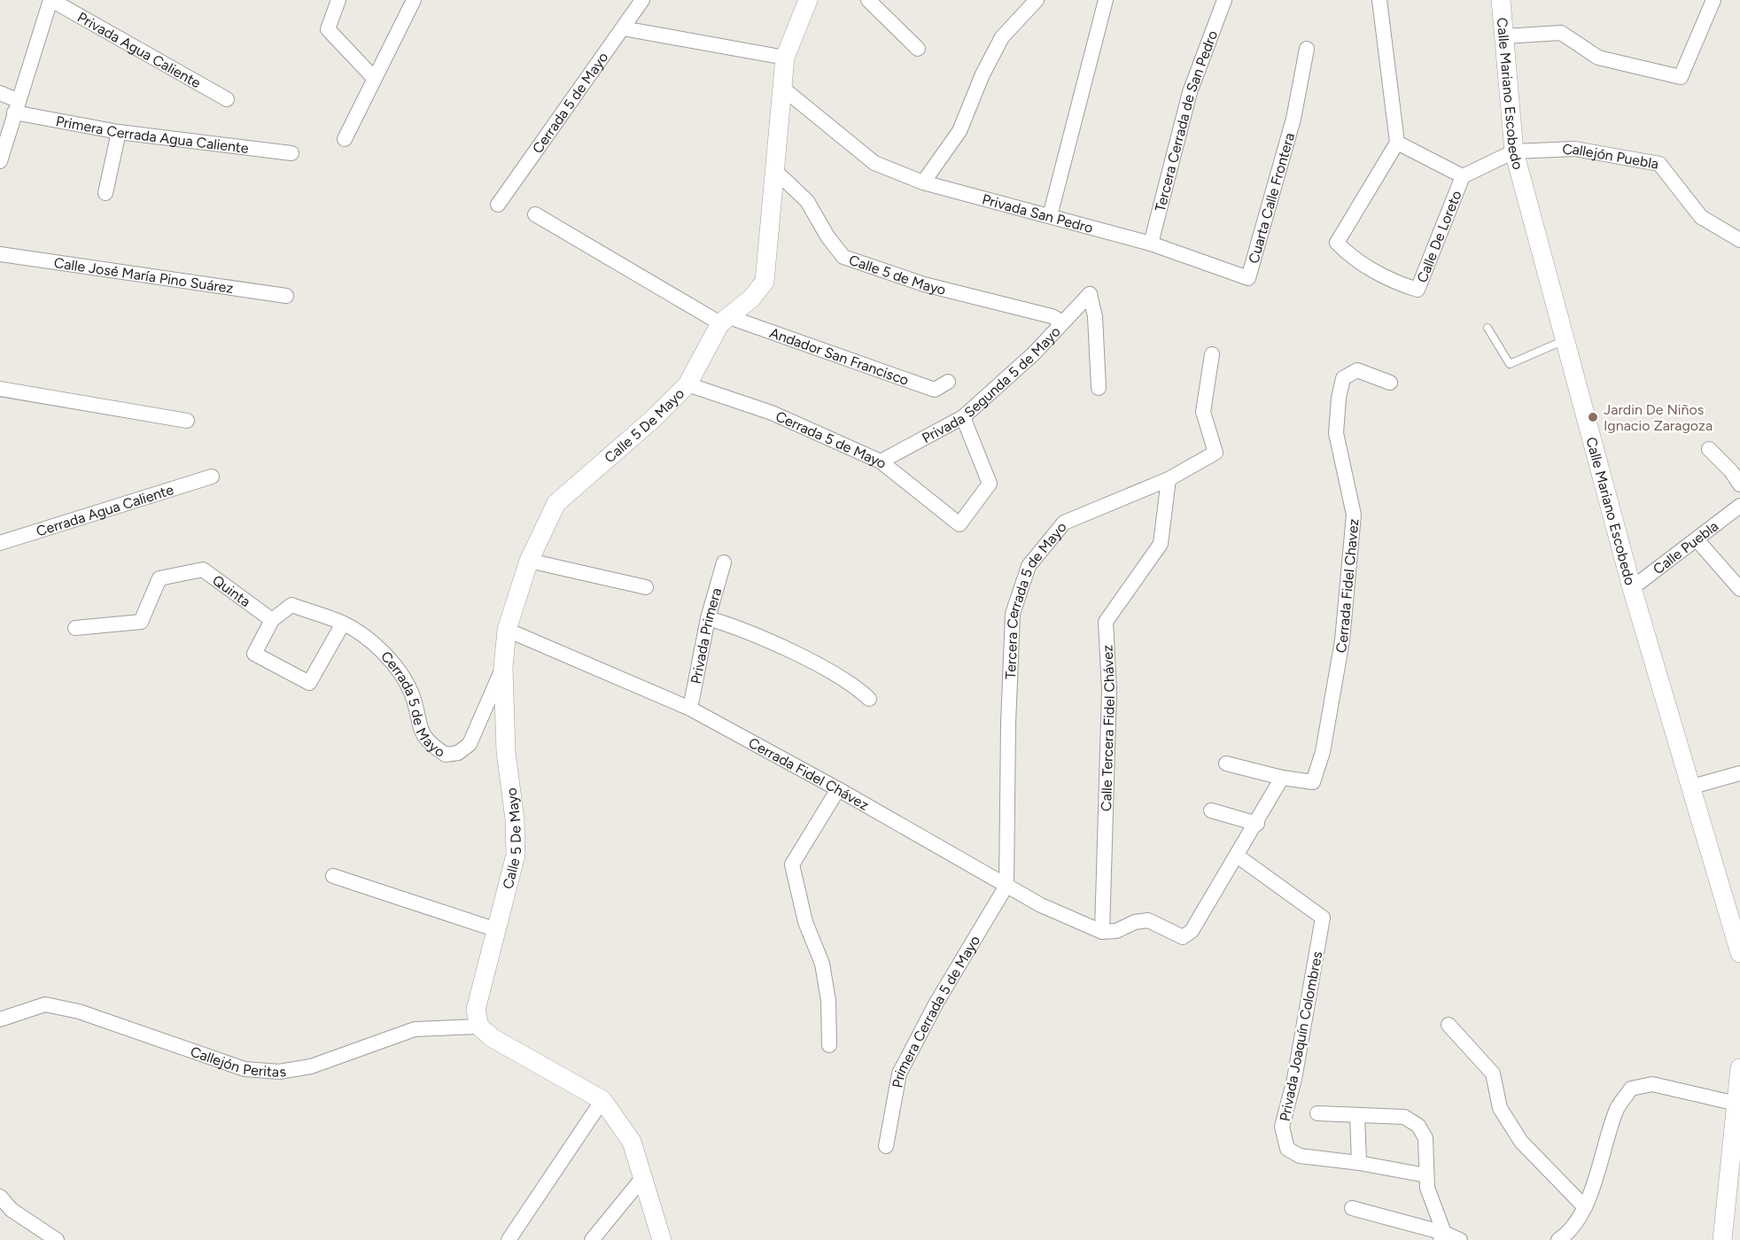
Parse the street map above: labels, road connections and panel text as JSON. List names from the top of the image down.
{
  "streets": {
    "street": [
      "Privada Agua Caliente",
      "Calle Mariano Escobedo",
      "Cerrada 5 de Mayo",
      "Tercera Cerrada de San Pedro",
      "Primera Cerrada Agua Caliente",
      "Callejón Puebla",
      "Cuarta Calle Frontera",
      "Privada San Pedro",
      "Calle De Loreto",
      "Calle José María Pino Suárez",
      "Calle 5 de Mayo",
      "Andador San Francisco",
      "Privada Segunda 5 de Mayo",
      "Calle 5 De Mayo",
      "Cerrada Agua Caliente",
      "Calle Puebla",
      "Cerrada Fidel Chavez",
      "Quinta",
      "Tercera Cerrada 5 de Mayo",
      "Privada Primera",
      "Calle Tercera Fidel Chávez",
      "Cerrada Fidel Chávez",
      "Primera Cerrada 5 de Mayo",
      "Privada Joaquín Colombres",
      "Callejón Peritas"
    ]
  },
  "crossings": [
    ["Calle Mariano Escobedo", "Callejón Puebla"],
    ["Calle Mariano Escobedo", "Calle De Loreto"],
    ["Calle Mariano Escobedo", "Calle Puebla"],
    ["Cerrada 5 de Mayo", "Calle 5 de Mayo"],
    ["Cerrada 5 de Mayo", "Privada Segunda 5 de Mayo"],
    ["Cerrada 5 de Mayo", "Calle 5 De Mayo"],
    ["Tercera Cerrada de San Pedro", "Privada San Pedro"],
    ["Callejón Puebla", "Calle De Loreto"],
    ["Cuarta Calle Frontera", "Privada San Pedro"],
    ["Privada San Pedro", "Calle 5 de Mayo"],
    ["Calle 5 de Mayo", "Andador San Francisco"],
    ["Calle 5 de Mayo", "Privada Segunda 5 de Mayo"],
    ["Calle 5 de Mayo", "Calle 5 De Mayo"],
    ["Calle 5 De Mayo", "Cerrada Fidel Chávez"],
    ["Calle 5 De Mayo", "Callejón Peritas"],
    ["Tercera Cerrada 5 de Mayo", "Calle Tercera Fidel Chávez"],
    ["Tercera Cerrada 5 de Mayo", "Cerrada Fidel Chávez"],
    ["Tercera Cerrada 5 de Mayo", "Primera Cerrada 5 de Mayo"],
    ["Privada Primera", "Cerrada Fidel Chávez"],
    ["Calle Tercera Fidel Chávez", "Cerrada Fidel Chávez"],
    ["Cerrada Fidel Chávez", "Primera Cerrada 5 de Mayo"]
  ],
  "places": ["Jardin De Niños Ignacio Zaragoza"]
}
